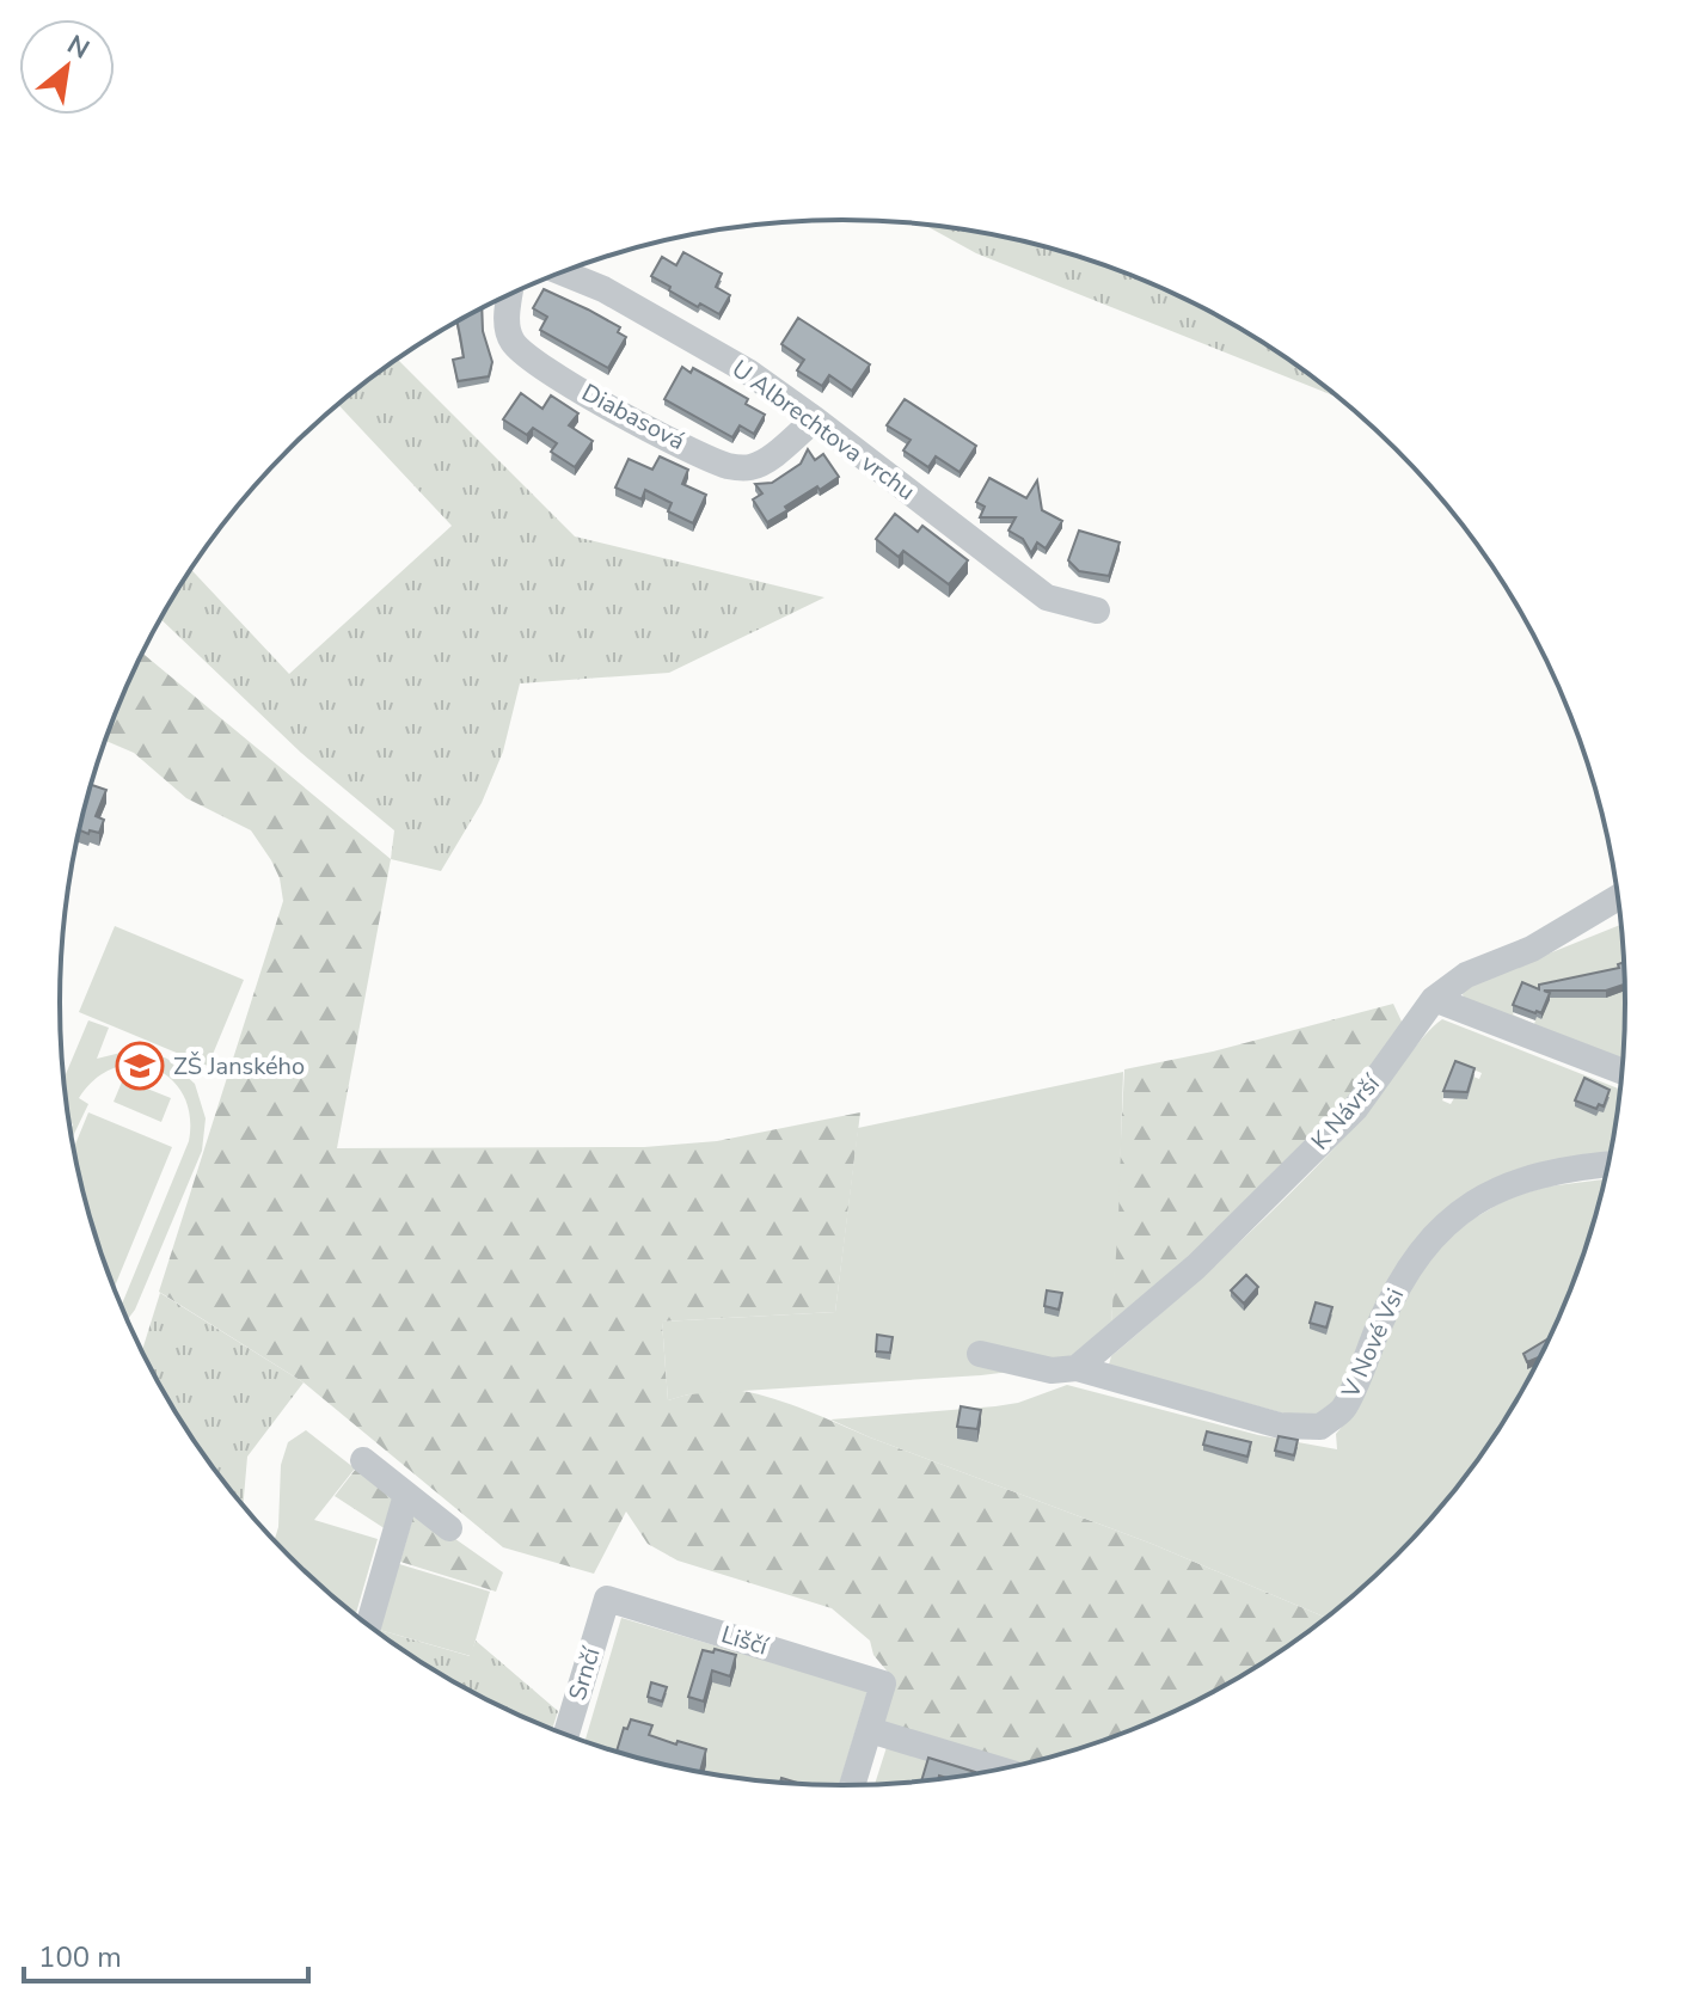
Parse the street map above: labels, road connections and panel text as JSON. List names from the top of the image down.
{
  "streets": {
    "street": [
      "Diabasová",
      "U Albrechtova vrchu",
      "K Návrší",
      "V Nové Vsi",
      "Liščí",
      "Srnčí"
    ]
  },
  "crossings": [
    ["Diabasová", "U Albrechtova vrchu"],
    ["K Návrší", "V Nové Vsi"],
    ["Liščí", "Srnčí"]
  ],
  "places": {
    "school or university": ["ZŠ Janského"]
  },
  "scale_bar": "100 m",
  "north": "top right"
}
